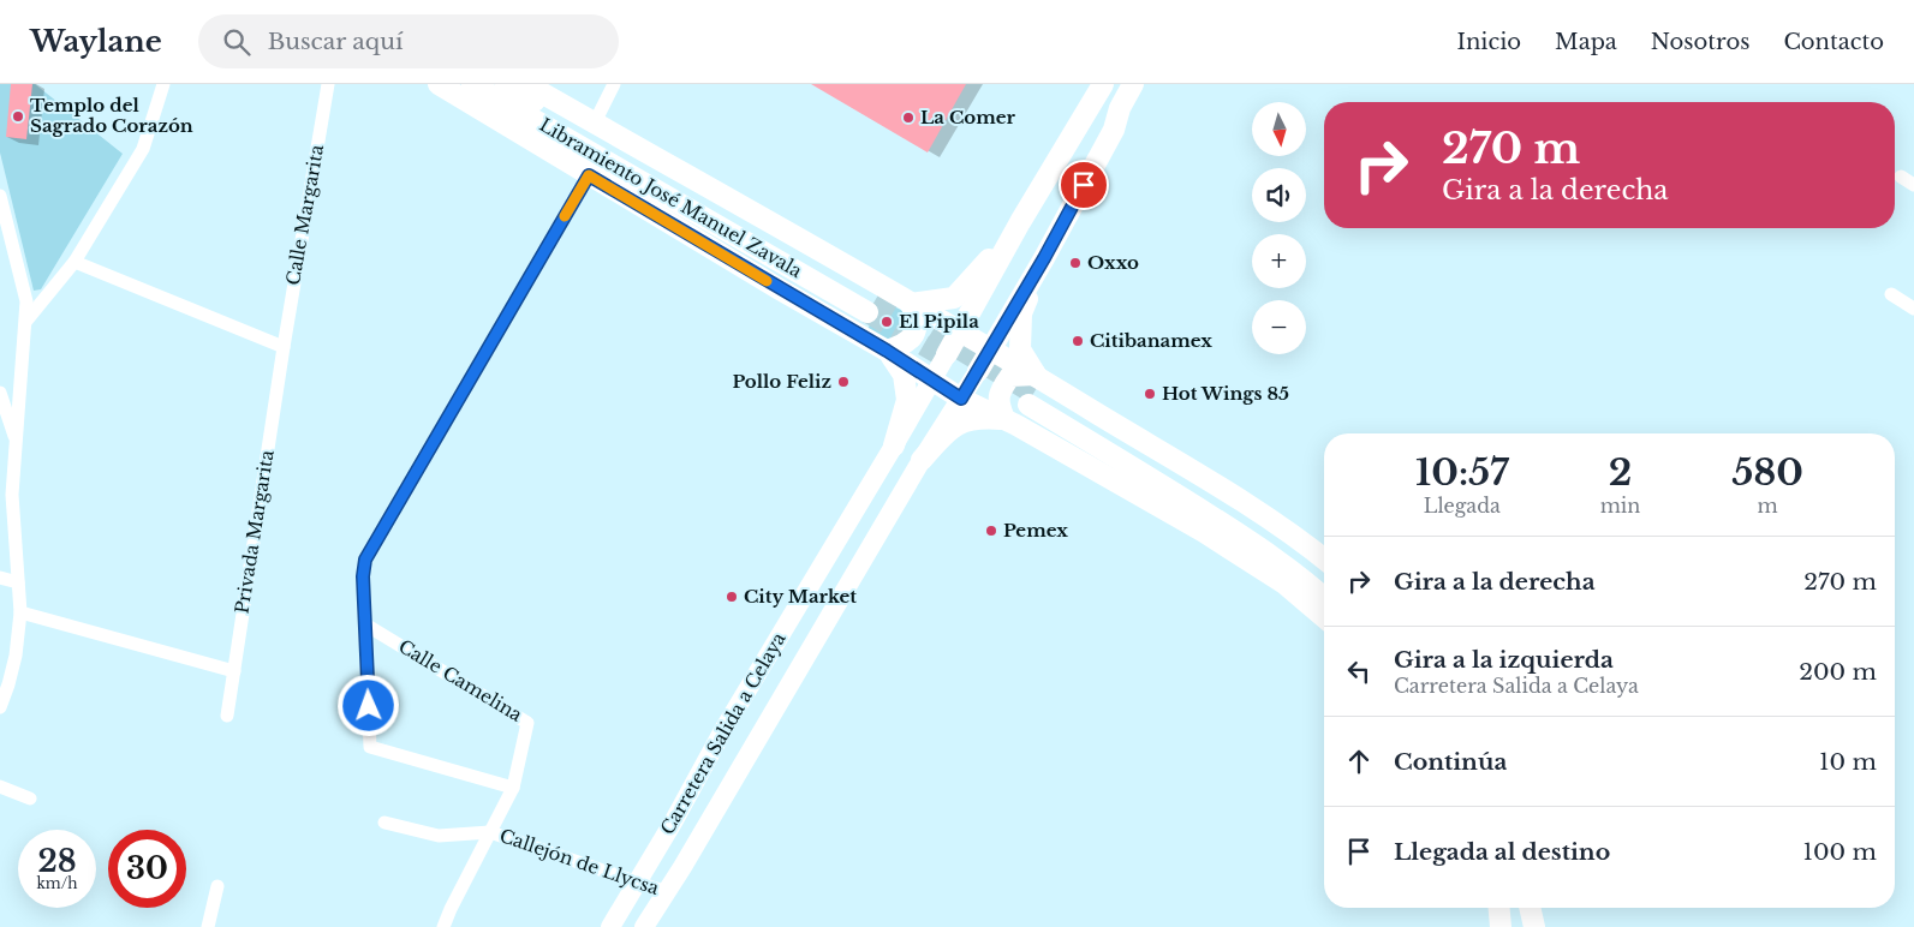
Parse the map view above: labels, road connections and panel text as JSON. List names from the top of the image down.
{
  "streets": {
    "main road": ["Libramiento José Manuel Zavala", "Carretera Salida a Celaya"],
    "street": [
      "Calle Margarita",
      "Privada Margarita",
      "Calle Camelina",
      "Callejón de Llycsa"
    ]
  },
  "crossings": [
    ["Calle Margarita", "Privada Margarita"],
    ["Carretera Salida a Celaya", "Callejón de Llycsa"]
  ],
  "places": [
    "Templo del Sagrado Corazón",
    "La Comer",
    "Oxxo",
    "El Pipila",
    "Citibanamex",
    "Pollo Feliz",
    "Hot Wings 85",
    "Pemex",
    "City Market"
  ],
  "north": "bottom",
  "page": {
    "header": "Waylane",
    "search": "Buscar aquí",
    "nav": [
      "Inicio",
      "Mapa",
      "Nosotros",
      "Contacto"
    ],
    "map_buttons": ["+", "−"],
    "turn": ["270 m", "Gira a la derecha"],
    "eta": [
      "10:57",
      "Llegada",
      "2",
      "min",
      "580",
      "m"
    ],
    "list": [
      {
        "name": "Gira a la derecha",
        "value": "270 m"
      },
      {
        "name": "Gira a la izquierda",
        "note": "Carretera Salida a Celaya",
        "value": "200 m"
      },
      {
        "name": "Continúa",
        "value": "10 m"
      },
      {
        "name": "Llegada al destino",
        "value": "100 m"
      }
    ],
    "speed": "28 km/h",
    "limit": "30"
  }
}
